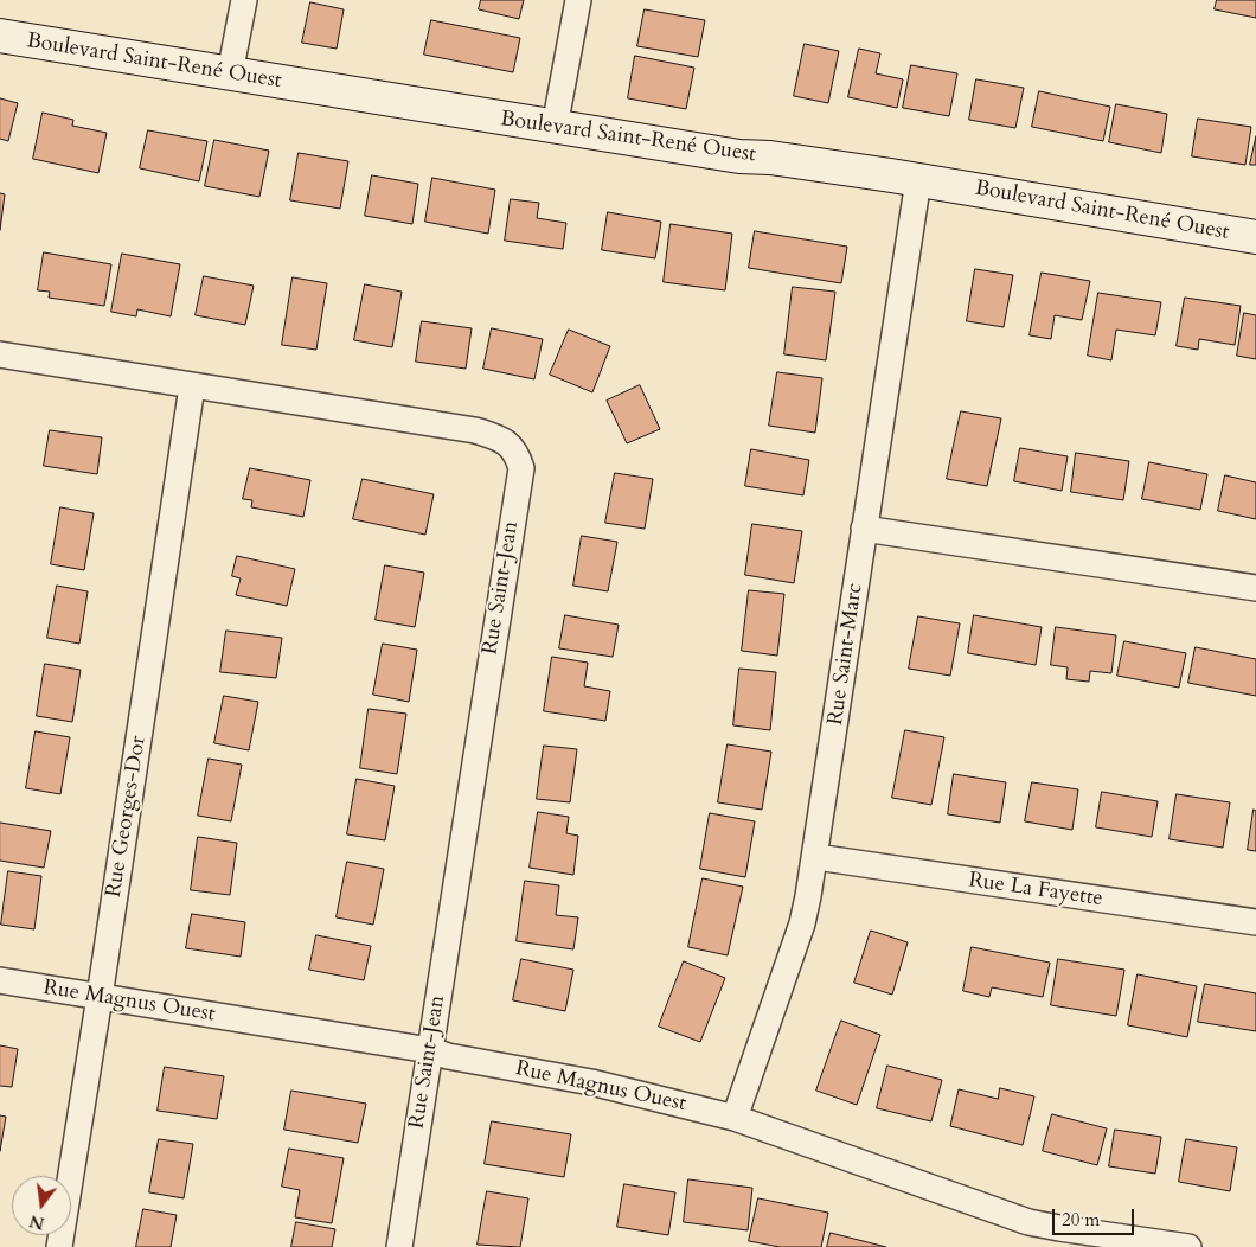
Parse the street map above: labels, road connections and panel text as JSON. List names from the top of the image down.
{
  "streets": {
    "street": [
      "Boulevard Saint-René Ouest",
      "Rue Saint-Jean",
      "Rue Saint-Marc",
      "Rue Georges-Dor",
      "Rue La Fayette",
      "Rue Magnus Ouest"
    ]
  },
  "crossings": [
    ["Boulevard Saint-René Ouest", "Rue Saint-Marc"],
    ["Rue Saint-Jean", "Rue Georges-Dor"],
    ["Rue Saint-Jean", "Rue Magnus Ouest"],
    ["Rue Saint-Marc", "Rue La Fayette"],
    ["Rue Saint-Marc", "Rue Magnus Ouest"],
    ["Rue Georges-Dor", "Rue Magnus Ouest"]
  ],
  "scale_bar": "20 m",
  "north": "bottom"
}
